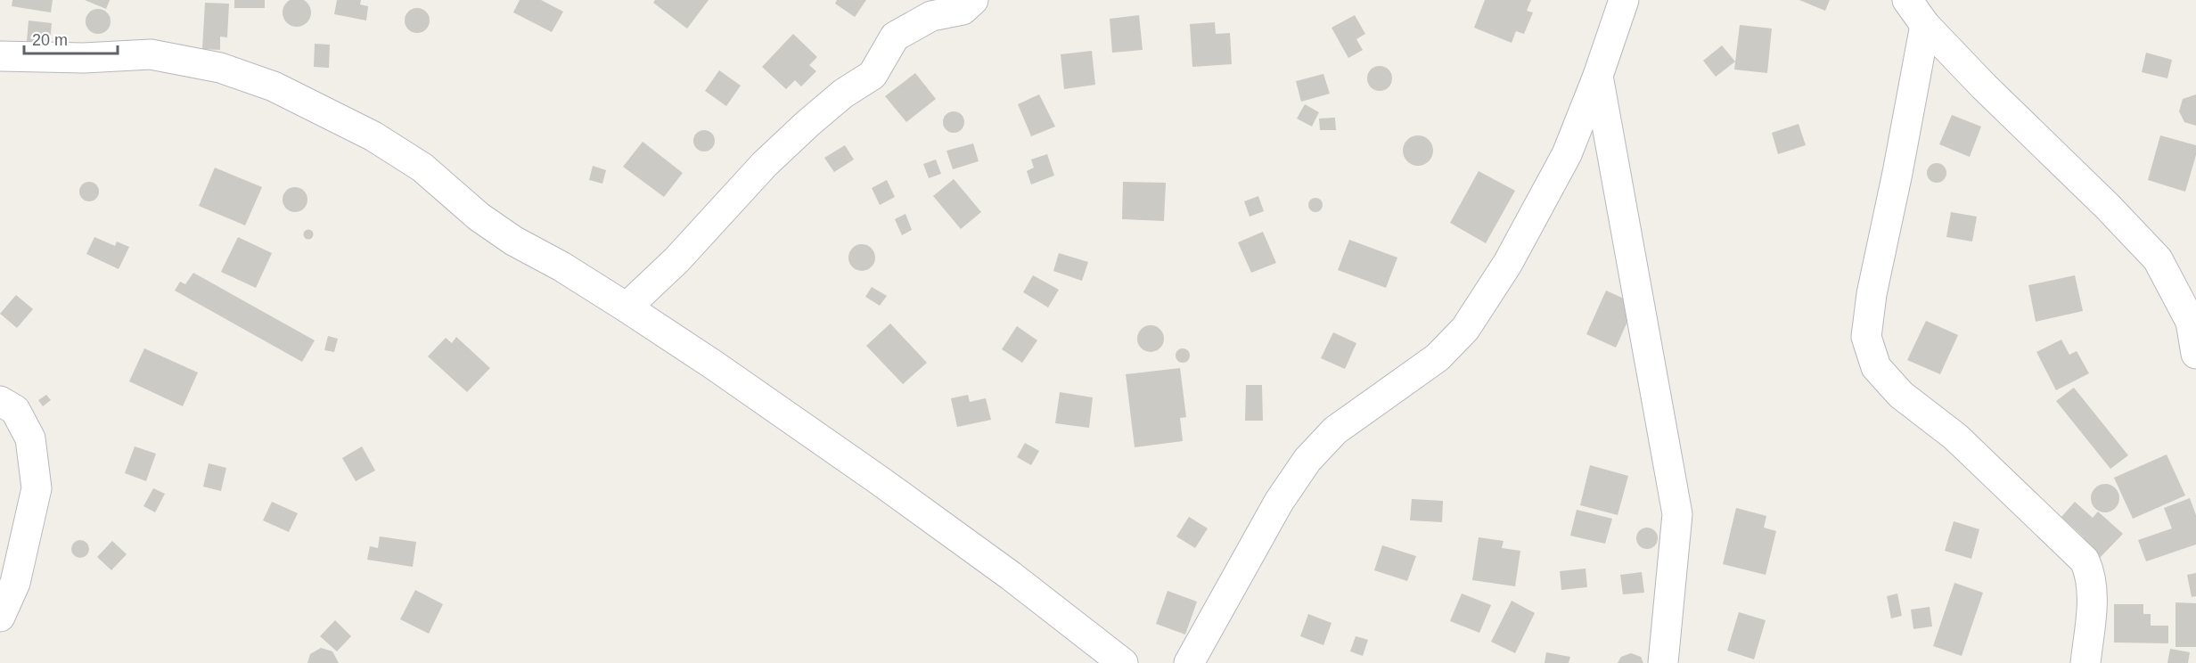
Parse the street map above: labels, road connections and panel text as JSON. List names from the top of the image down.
{
  "scale_bar": "20 m"
}
